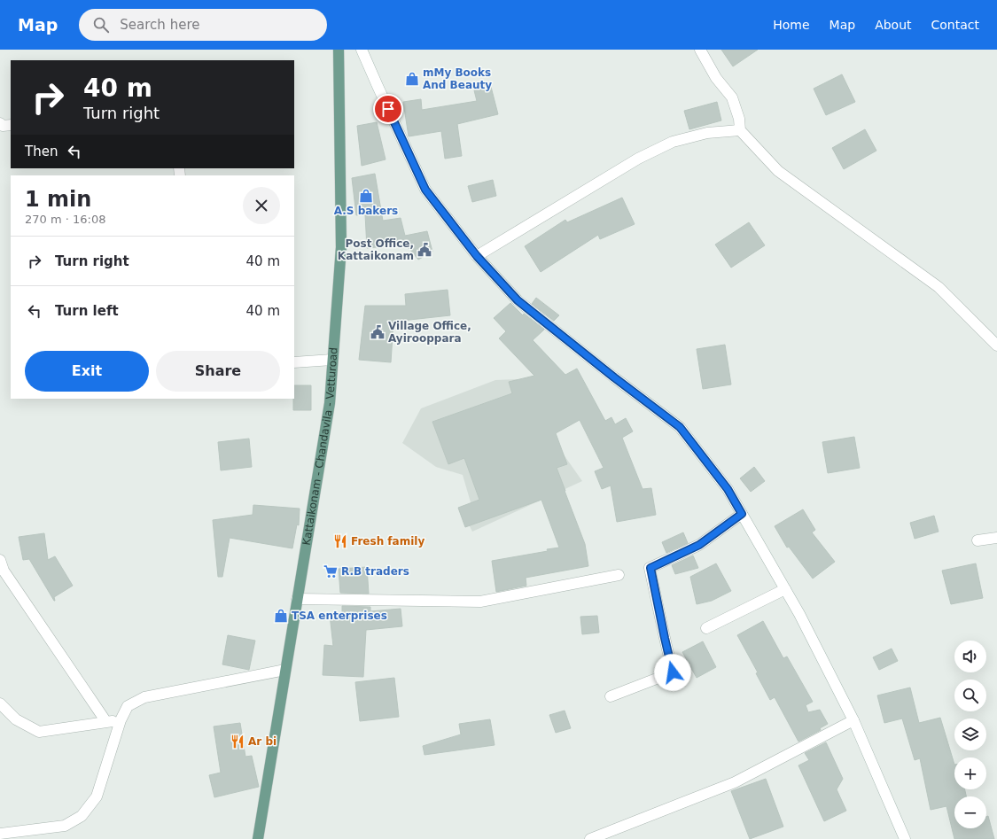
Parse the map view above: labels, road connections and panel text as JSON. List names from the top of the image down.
{
  "streets": {
    "main road": ["Kattaikonam - Chandavila - Vetturoad"]
  },
  "places": {
    "shop": ["mMy Books And Beauty", "A.S bakers", "TSA enterprises"],
    "public building": ["Post Office, Kattaikonam", "Village Office, Ayirooppara"],
    "restaurant": ["Fresh family", "Ar bi"],
    "supermarket": ["R.B traders"]
  },
  "page": {
    "header": "Map",
    "search": "Search here",
    "nav": [
      "Home",
      "Map",
      "About",
      "Contact"
    ],
    "turn": ["40 m", "Turn right"],
    "then": "Then",
    "heading": ["1 min", "270 m · 16:08"],
    "list": [
      {
        "name": "Turn right",
        "value": "40 m"
      },
      {
        "name": "Turn left",
        "value": "40 m"
      }
    ],
    "buttons": ["Exit", "Share"],
    "map_buttons": ["+", "−"]
  }
}
